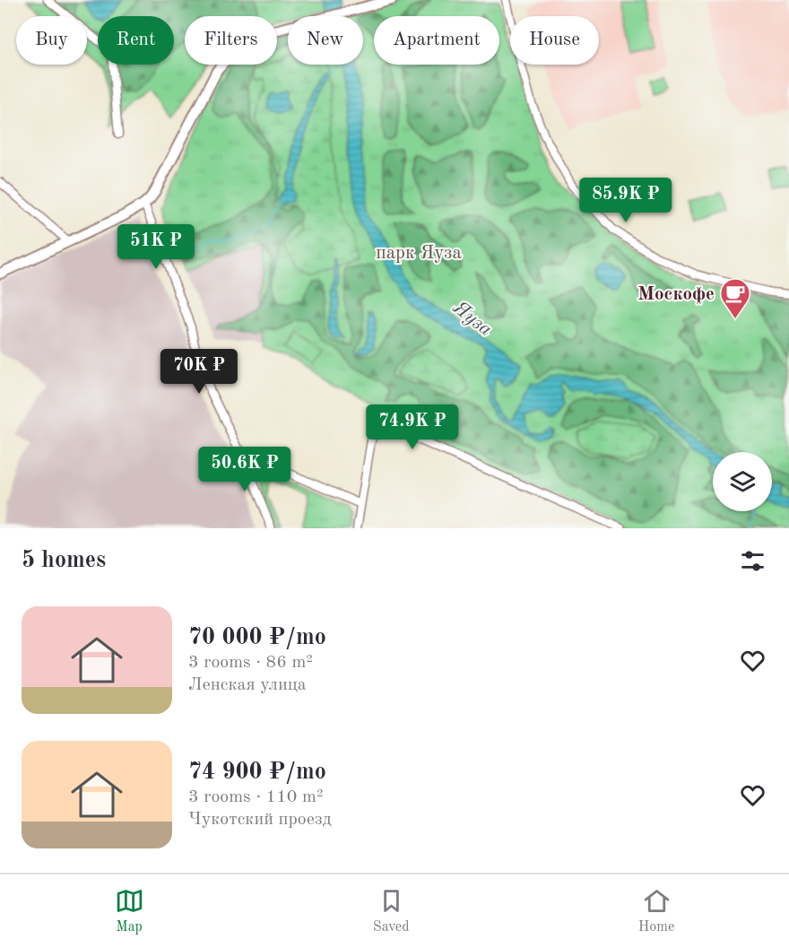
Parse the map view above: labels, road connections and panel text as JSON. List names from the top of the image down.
{
  "water": ["Яуза"],
  "parks": ["парк Яуза"],
  "places": {
    "cafe": ["Москофе"]
  },
  "page": {
    "chip": [
      "Buy",
      "Rent",
      "Filters",
      "New",
      "Apartment",
      "House"
    ],
    "price": [
      "85.9K ₽",
      "51K ₽",
      "70K ₽",
      "74.9K ₽",
      "50.6K ₽"
    ],
    "heading": "5 homes",
    "list": [
      {
        "name": "70 000 ₽/mo",
        "note": "3 rooms · 86 m² · Ленская улица"
      },
      {
        "name": "74 900 ₽/mo",
        "note": "3 rooms · 110 m² · Чукотский проезд"
      }
    ],
    "tabs": ["Map", "Saved", "Home"]
  }
}
